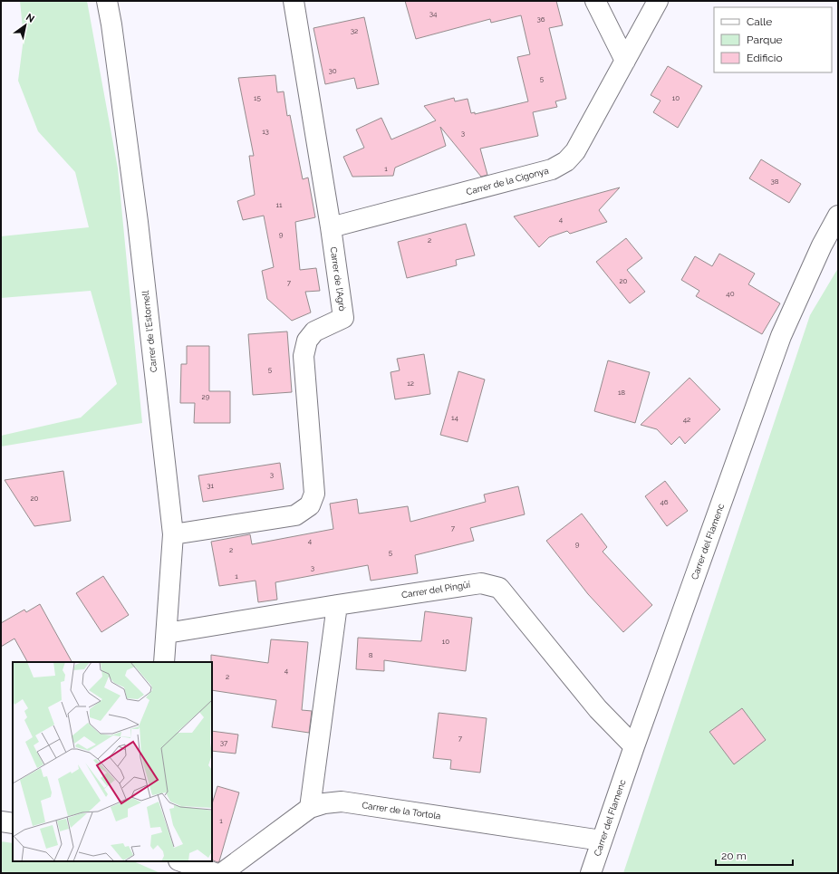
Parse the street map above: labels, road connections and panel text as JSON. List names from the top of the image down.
{
  "streets": {
    "street": [
      "Carrer de la Cigonya",
      "Carrer de l'Agrò",
      "Carrer de l'Estornell",
      "Carrer del Flamenc",
      "Carrer del Pingüí",
      "Carrer de la Tortola"
    ]
  },
  "crossings": [
    ["Carrer de la Cigonya", "Carrer de l'Agrò"],
    ["Carrer de l'Agrò", "Carrer de l'Estornell"],
    ["Carrer de l'Estornell", "Carrer del Pingüí"],
    ["Carrer del Flamenc", "Carrer del Pingüí"],
    ["Carrer del Flamenc", "Carrer de la Tortola"]
  ],
  "house_numbers": [
    "34",
    "36",
    "32",
    "30",
    "5",
    "15",
    "10",
    "13",
    "3",
    "1",
    "38",
    "11",
    "4",
    "9",
    "2",
    "20",
    "7",
    "40",
    "5",
    "12",
    "18",
    "29",
    "14",
    "42",
    "3",
    "31",
    "20",
    "46",
    "7",
    "4",
    "9",
    "2",
    "5",
    "3",
    "1",
    "10",
    "8",
    "4",
    "2",
    "7",
    "37",
    "1"
  ],
  "legend": ["Calle", "Parque", "Edificio"],
  "scale_bar": "20 m",
  "north": "top right"
}
